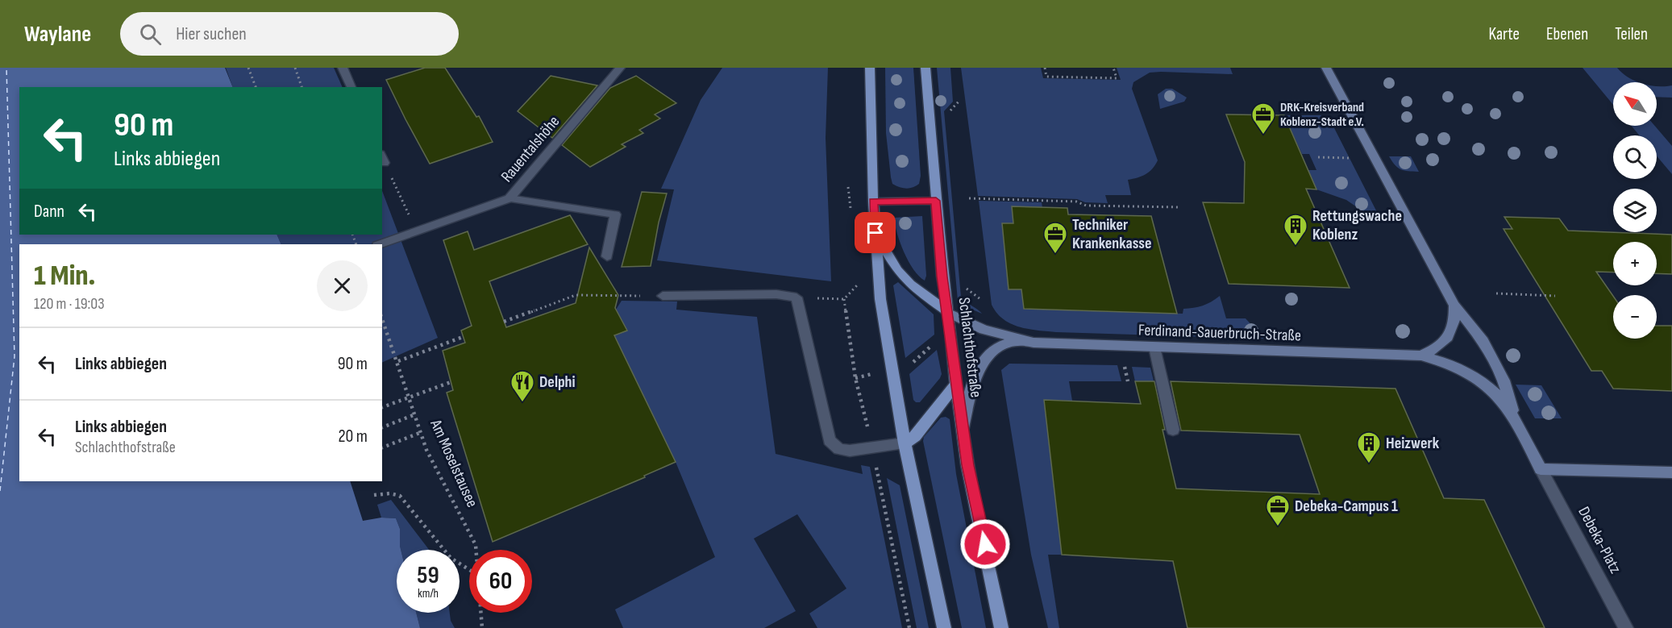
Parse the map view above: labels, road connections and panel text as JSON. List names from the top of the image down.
{
  "streets": {
    "main road": ["Schlachthofstraße"],
    "street": ["Rauentalshöhe", "Ferdinand-Sauerbruch-Straße", "Debeka-Platz"],
    "path": ["Am Moselstausee"]
  },
  "crossings": [
    ["Ferdinand-Sauerbruch-Straße", "Schlachthofstraße"],
    ["Ferdinand-Sauerbruch-Straße", "Debeka-Platz"]
  ],
  "places": {
    "office": ["DRK-Kreisverband Koblenz-Stadt e.V.", "Techniker Krankenkasse", "Debeka-Campus 1"],
    "building": ["Rettungswache Koblenz", "Heizwerk"],
    "restaurant": ["Delphi"]
  },
  "north": "top left",
  "page": {
    "header": "Waylane",
    "search": "Hier suchen",
    "nav": ["Karte", "Ebenen", "Teilen"],
    "map_buttons": ["+", "−"],
    "turn": ["90 m", "Links abbiegen"],
    "then": "Dann",
    "heading": ["1 Min.", "120 m · 19:03"],
    "list": [
      {
        "name": "Links abbiegen",
        "value": "90 m"
      },
      {
        "name": "Links abbiegen",
        "note": "Schlachthofstraße",
        "value": "20 m"
      }
    ],
    "speed": "59 km/h",
    "limit": "60"
  }
}
